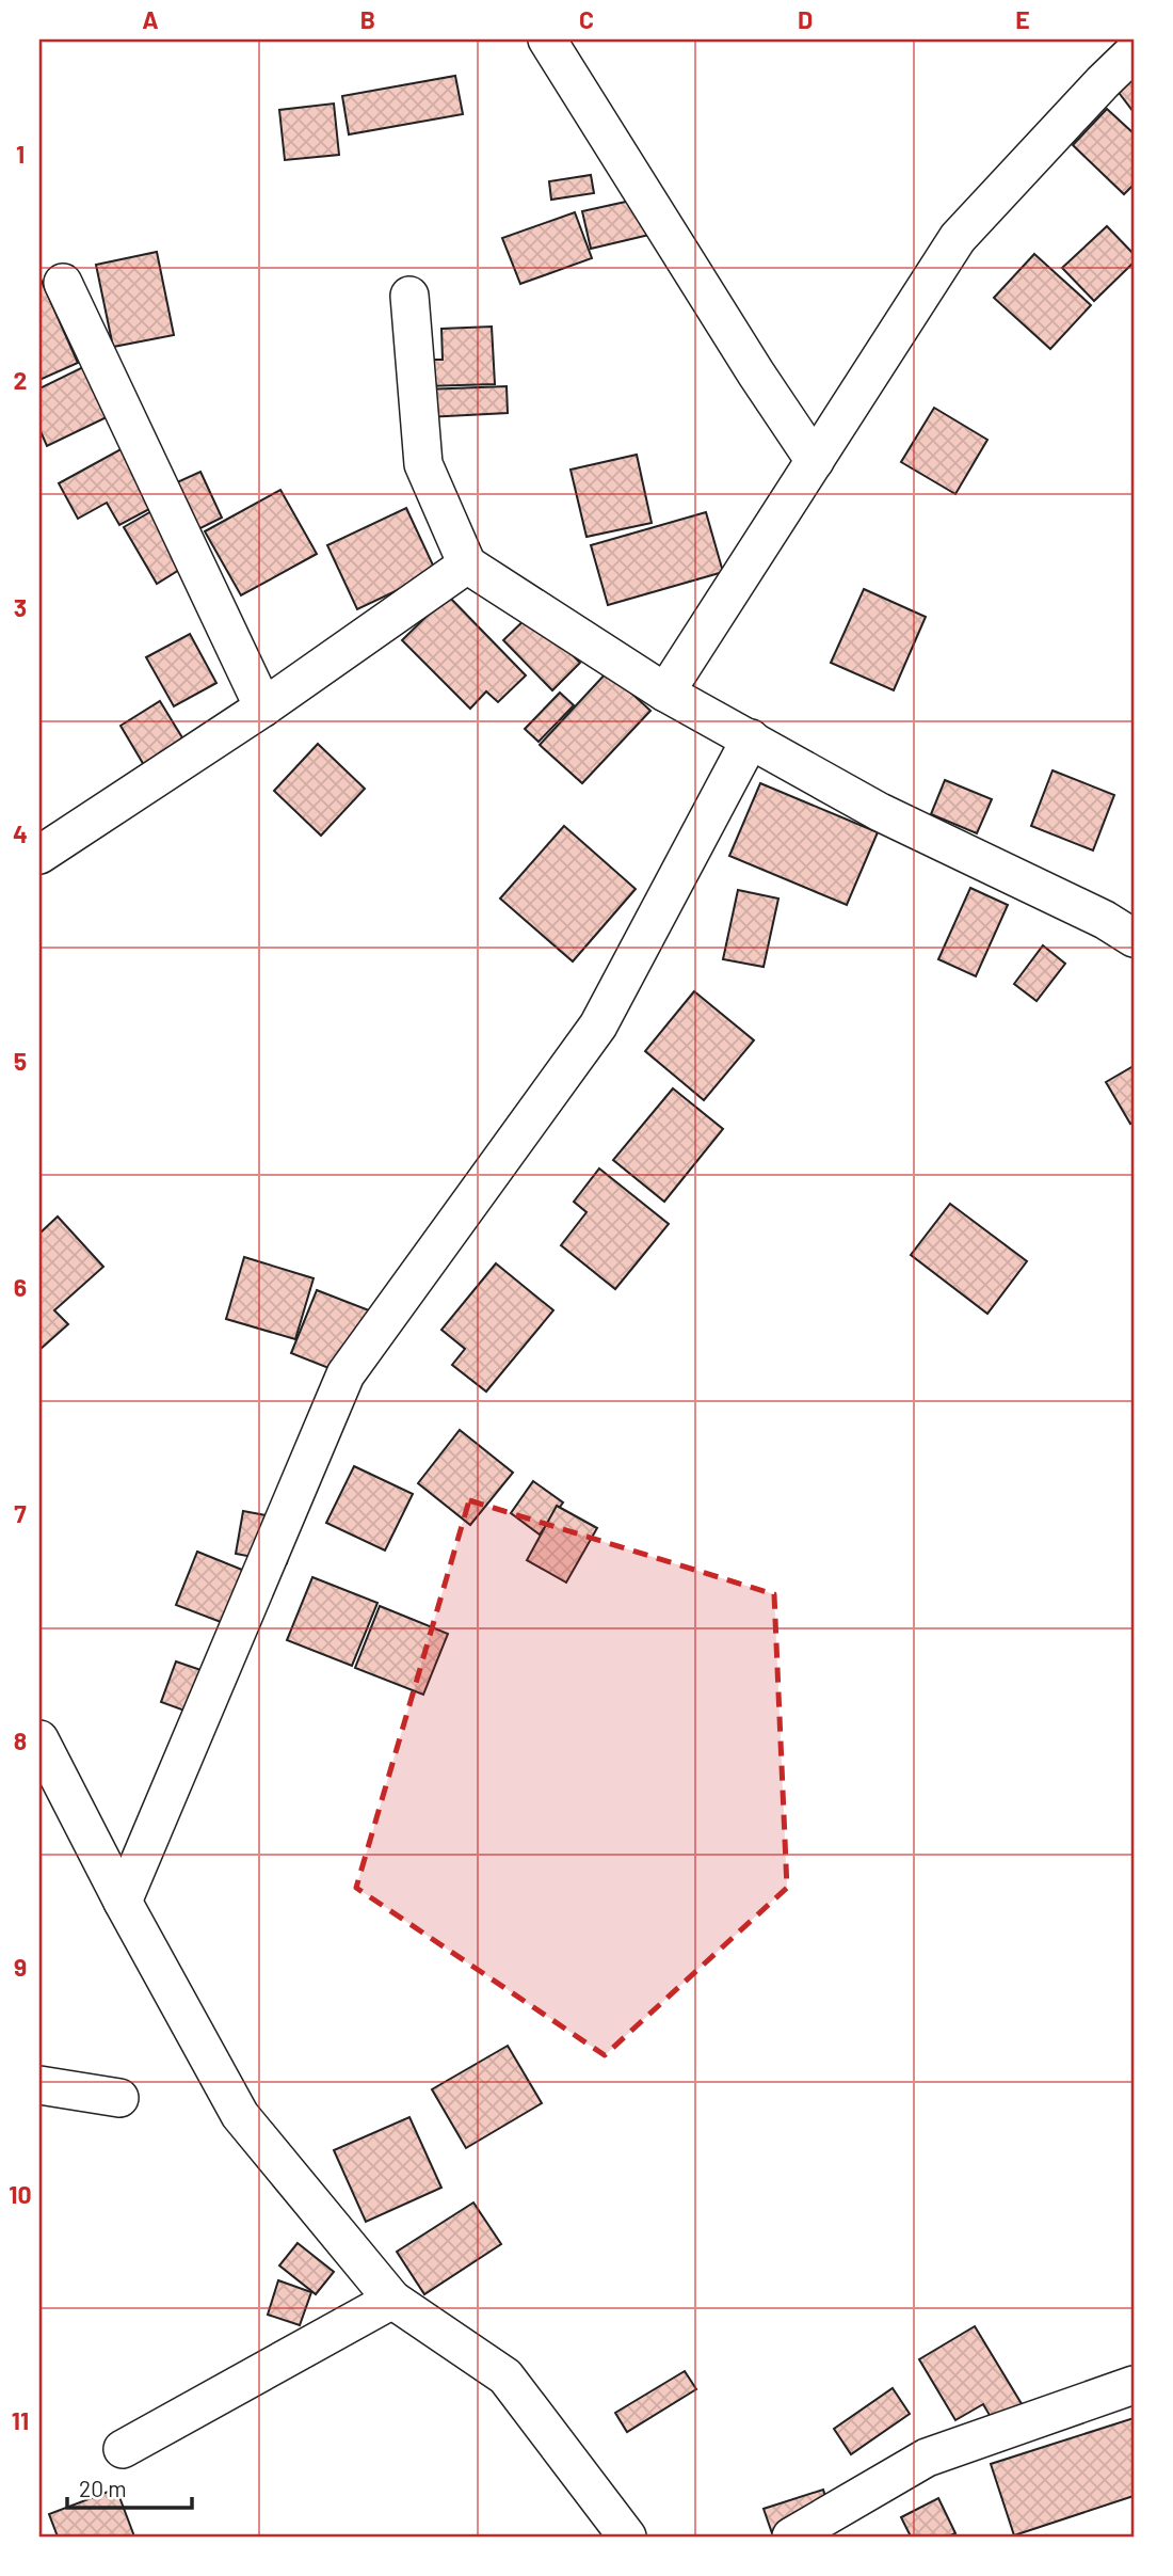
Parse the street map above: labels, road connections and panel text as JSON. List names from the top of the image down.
{
  "scale_bar": "20 m",
  "grid": {
    "columns": [
      "A",
      "B",
      "C",
      "D",
      "E"
    ],
    "rows": [
      "1",
      "2",
      "3",
      "4",
      "5",
      "6",
      "7",
      "8",
      "9",
      "10",
      "11"
    ]
  }
}
